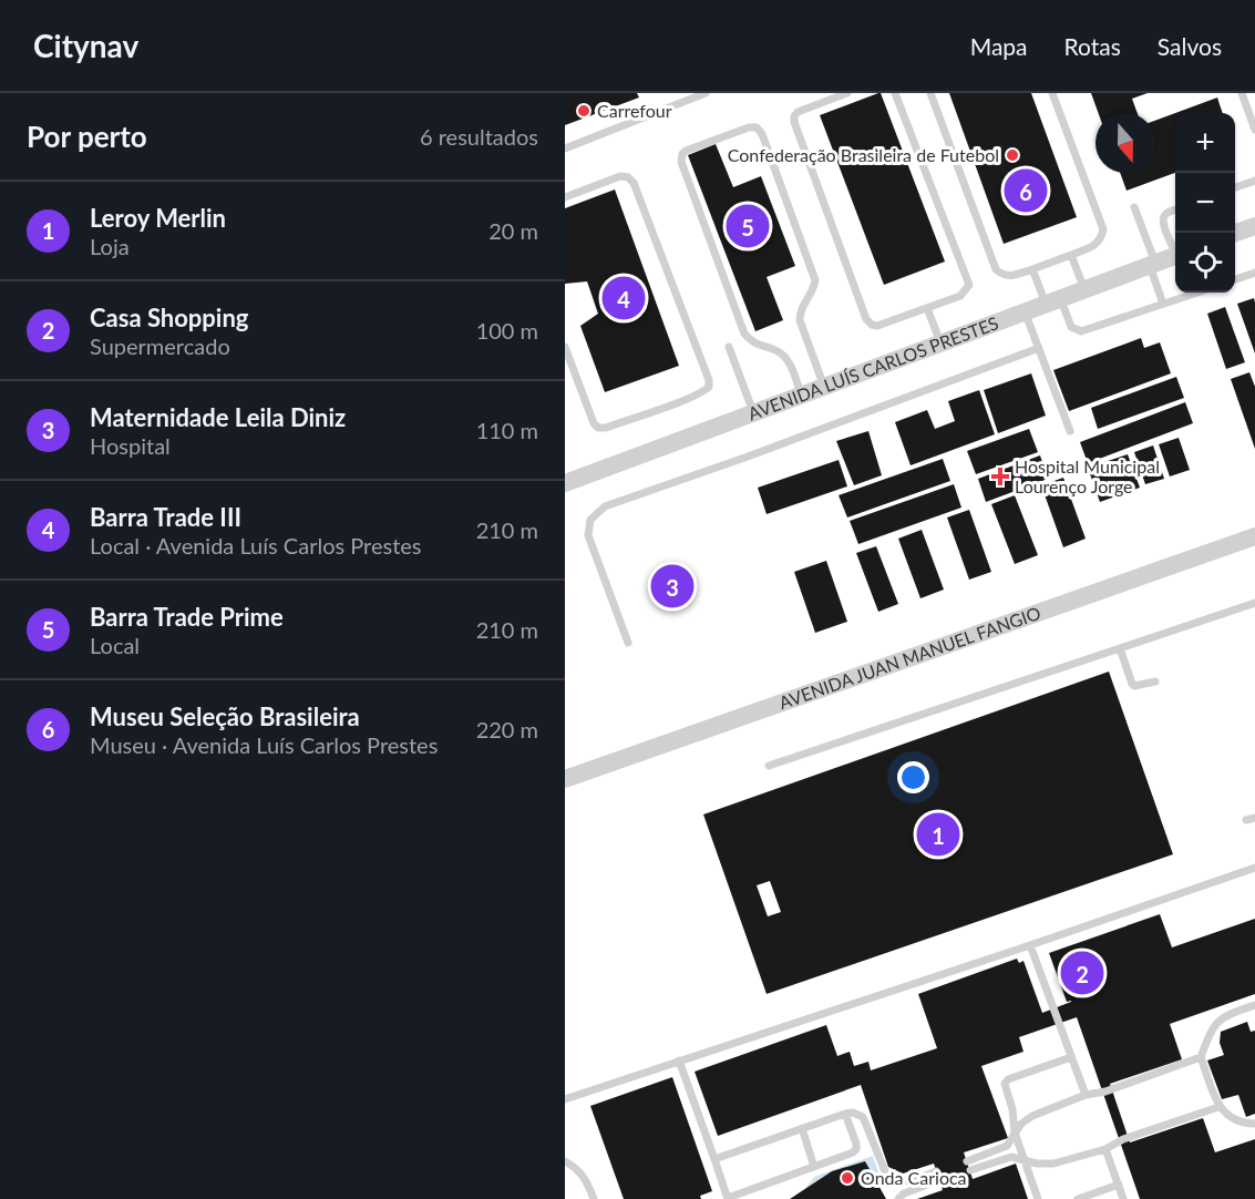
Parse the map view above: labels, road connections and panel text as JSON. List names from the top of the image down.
{
  "streets": {
    "street": ["AVENIDA LUÍS CARLOS PRESTES", "AVENIDA JUAN MANUEL FANGIO"]
  },
  "places": {
    "other": ["Carrefour", "Confederação Brasileira de Futebol", "Onda Carioca"],
    "health": ["Hospital Municipal Lourenço Jorge"]
  },
  "north": "bottom",
  "page": {
    "header": "Citynav",
    "nav": ["Mapa", "Rotas", "Salvos"],
    "heading": ["Por perto", "6 resultados"],
    "map_buttons": ["+", "−"],
    "pins": [
      "6",
      "5",
      "4",
      "3",
      "1",
      "2"
    ],
    "list": [
      {
        "mark": "1",
        "name": "Leroy Merlin",
        "note": "Loja",
        "value": "20 m"
      },
      {
        "mark": "2",
        "name": "Casa Shopping",
        "note": "Supermercado",
        "value": "100 m"
      },
      {
        "mark": "3",
        "name": "Maternidade Leila Diniz",
        "note": "Hospital",
        "value": "110 m"
      },
      {
        "mark": "4",
        "name": "Barra Trade III",
        "note": "Local · Avenida Luís Carlos Prestes",
        "value": "210 m"
      },
      {
        "mark": "5",
        "name": "Barra Trade Prime",
        "note": "Local",
        "value": "210 m"
      },
      {
        "mark": "6",
        "name": "Museu Seleção Brasileira",
        "note": "Museu · Avenida Luís Carlos Prestes",
        "value": "220 m"
      }
    ]
  }
}
